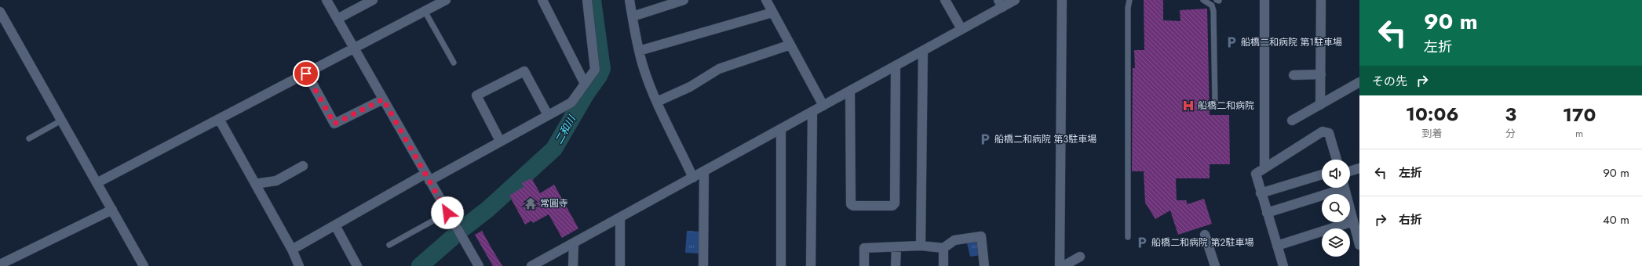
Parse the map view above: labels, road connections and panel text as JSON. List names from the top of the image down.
{
  "water": ["二和川"],
  "places": {
    "parking": ["船橋二和病院 第1駐車場", "船橋二和病院 第3駐車場", "船橋二和病院 第2駐車場"],
    "hospital": ["船橋二和病院"],
    "temple": ["常圓寺"]
  },
  "page": {
    "turn": ["90 m", "左折"],
    "then": "その先",
    "eta": [
      "10:06",
      "到着",
      "3",
      "分",
      "170",
      "m"
    ],
    "list": [
      {
        "name": "左折",
        "value": "90 m"
      },
      {
        "name": "右折",
        "value": "40 m"
      }
    ]
  }
}
